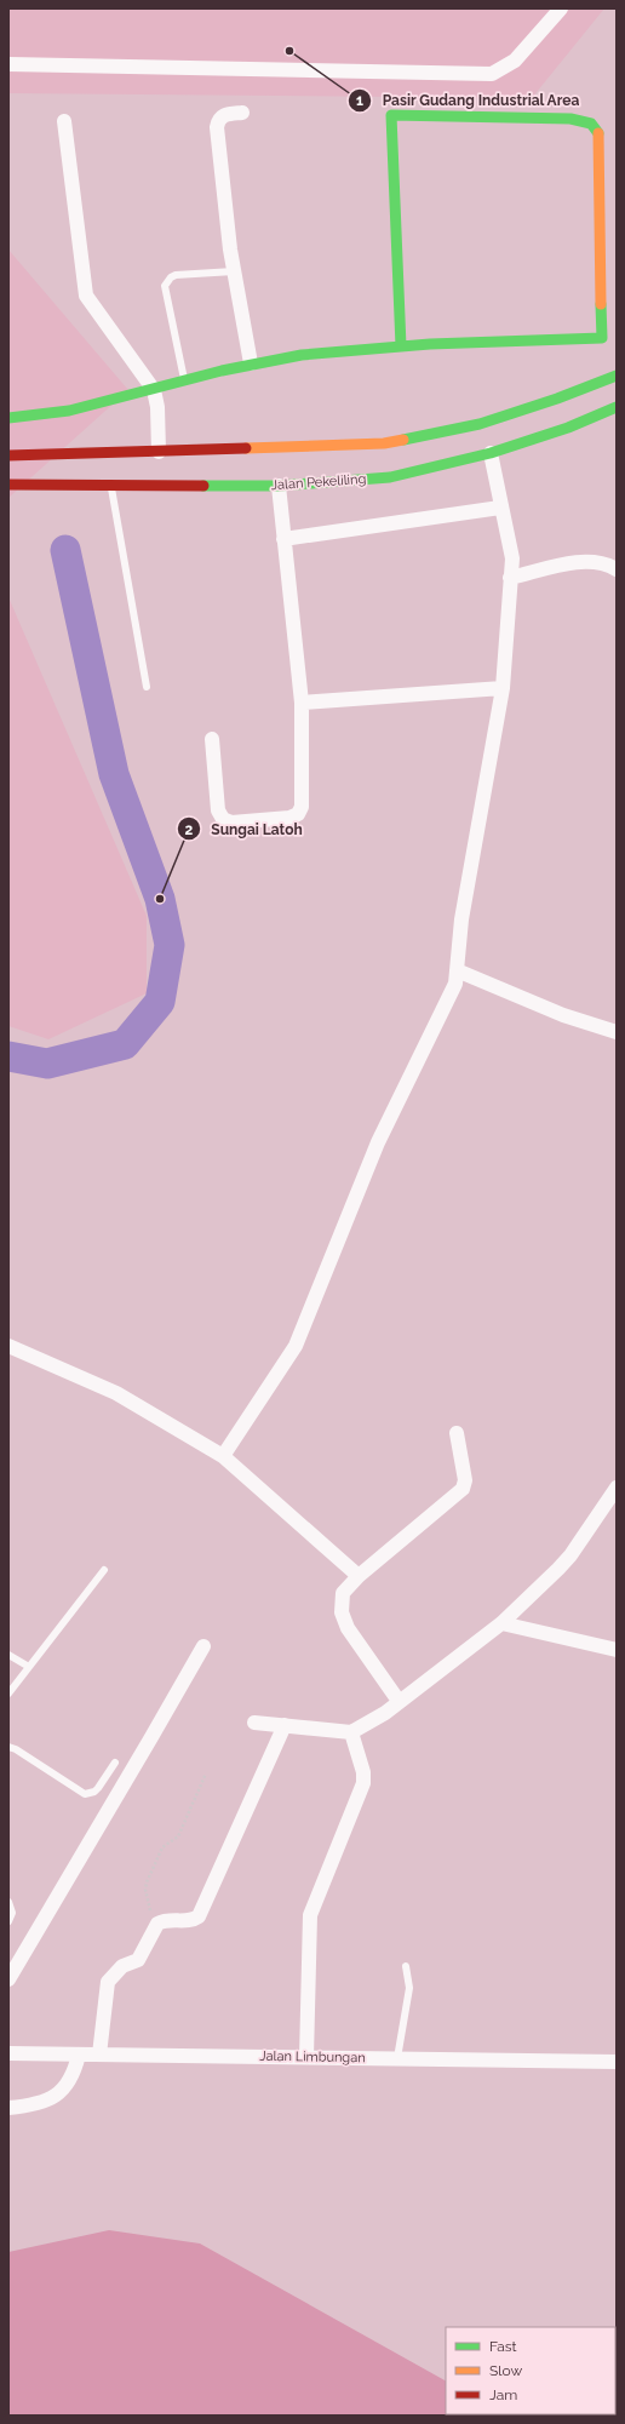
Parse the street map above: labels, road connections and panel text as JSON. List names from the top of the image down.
{
  "streets": {
    "street": ["Jalan Pekeliling", "Jalan Limbungan"]
  },
  "places": ["Pasir Gudang Industrial Area", "Sungai Latoh"],
  "legend": ["Fast", "Slow", "Jam"]
}
